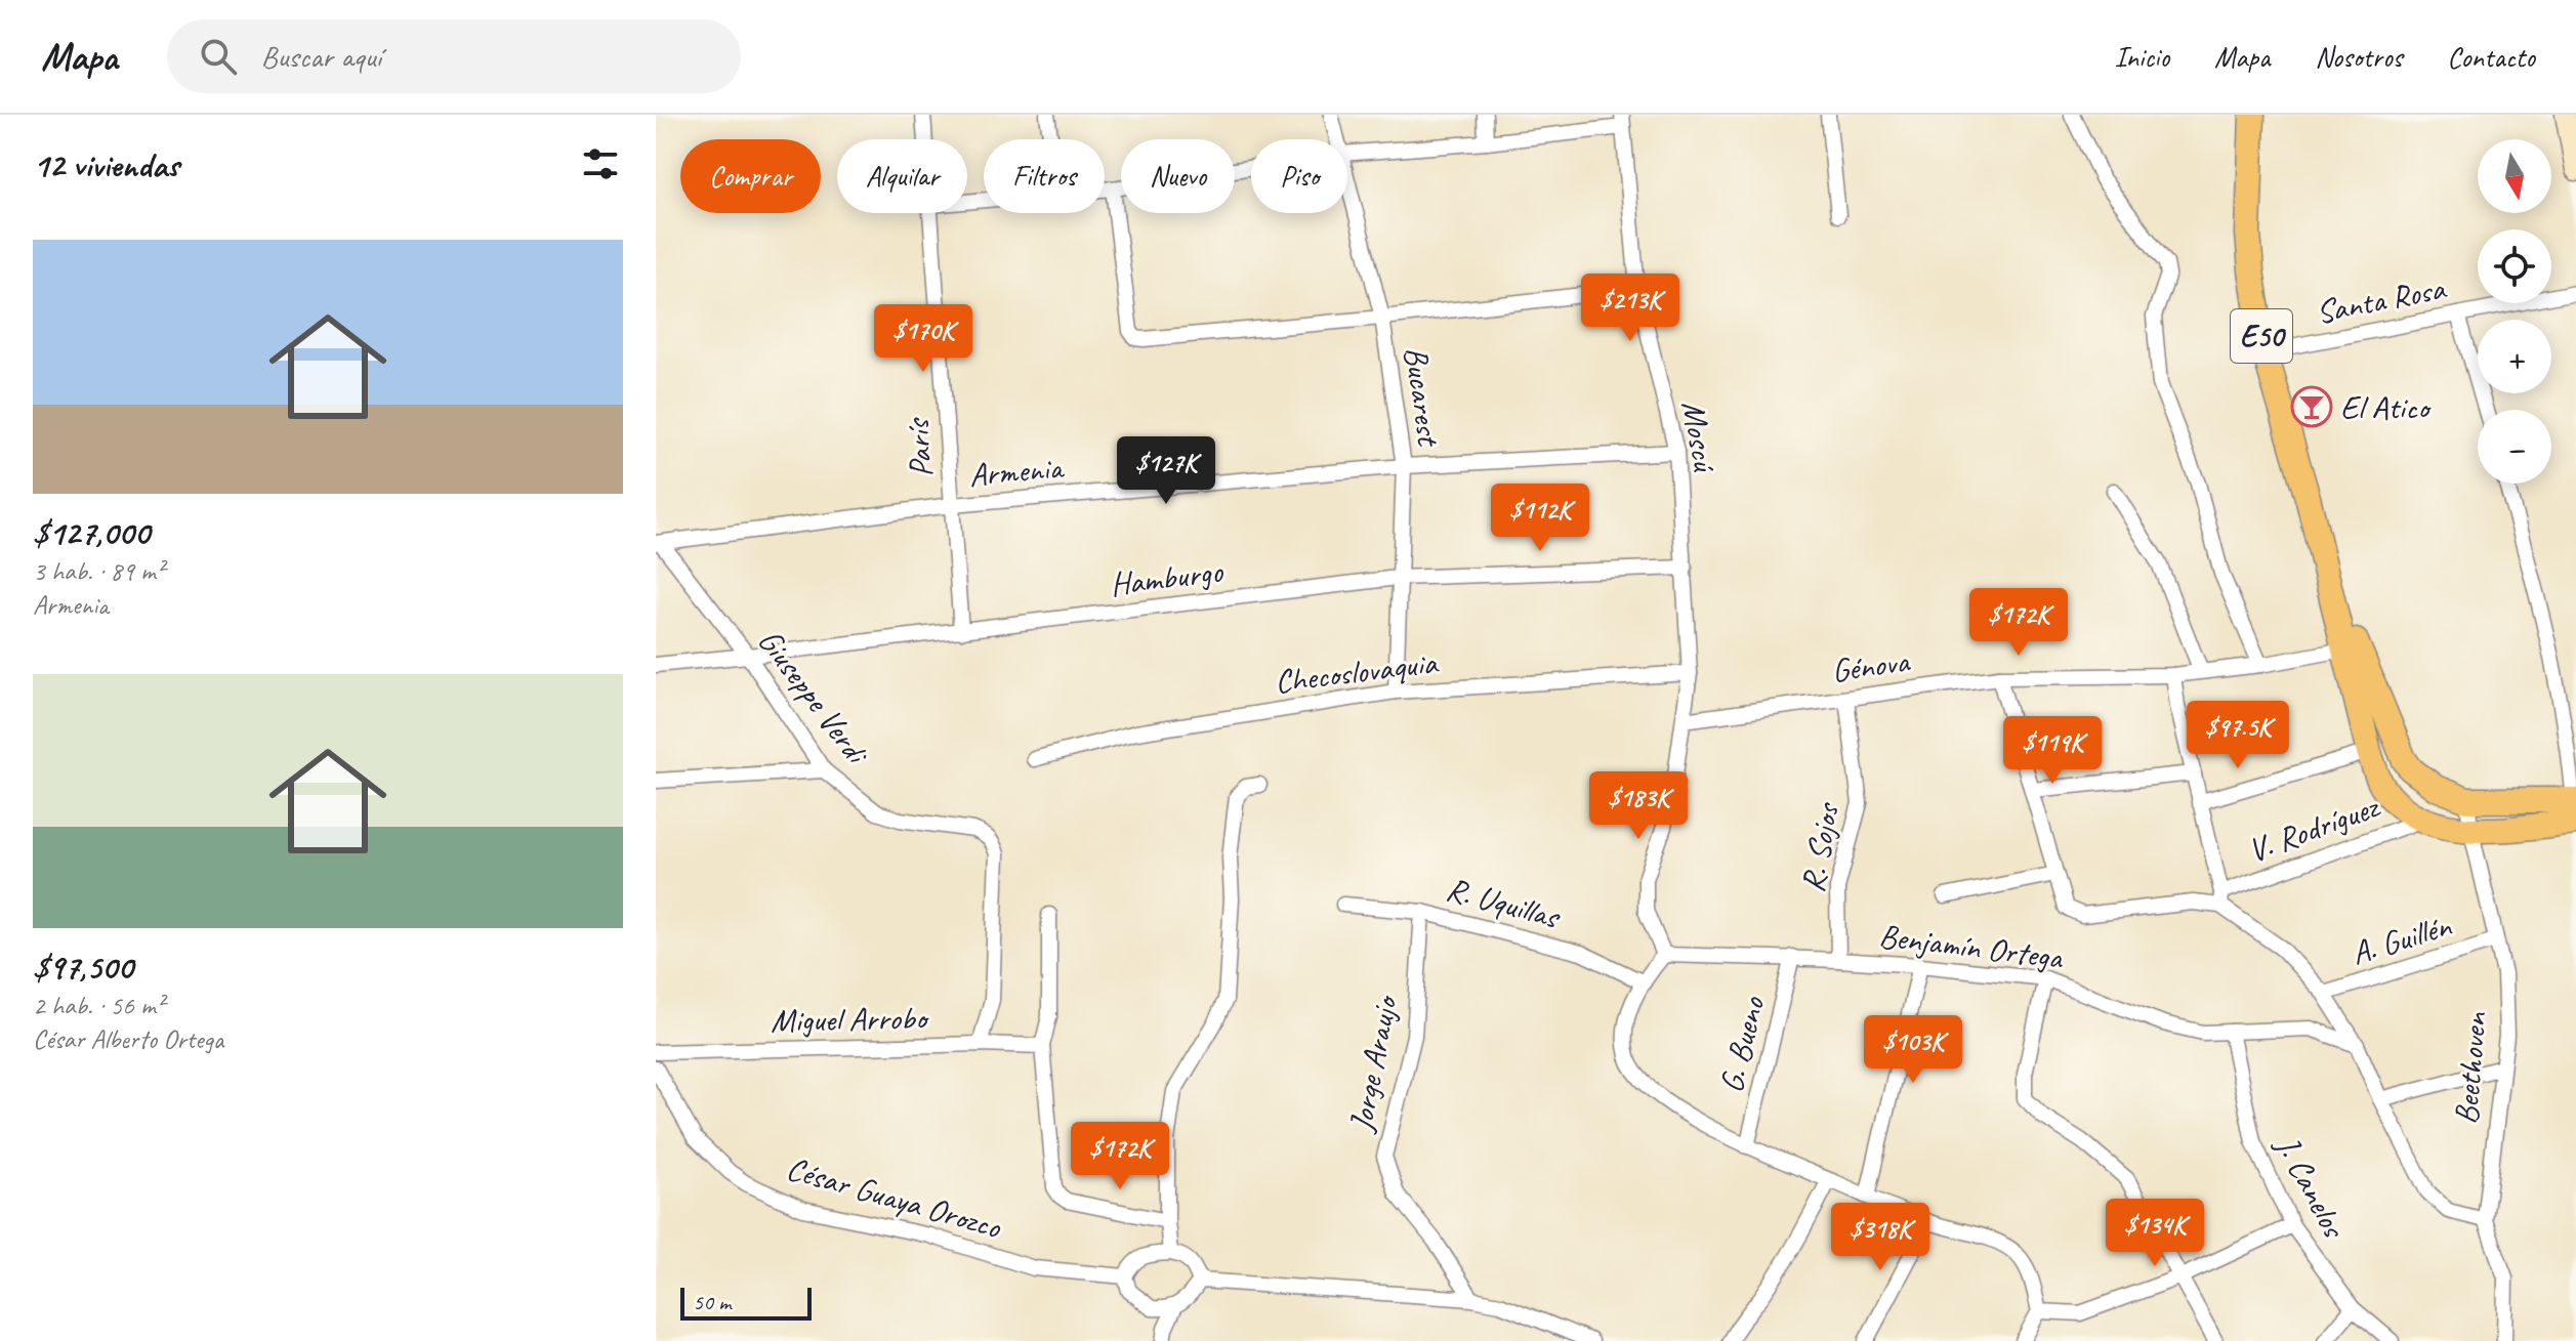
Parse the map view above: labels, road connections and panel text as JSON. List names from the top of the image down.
{
  "streets": {
    "highway": ["E50"],
    "street": [
      "Santa Rosa",
      "Bucarest",
      "Moscú",
      "París",
      "Armenia",
      "Hamburgo",
      "Génova",
      "Checoslovaquia",
      "Giuseppe Verdi",
      "V. Rodríguez",
      "R. Sojos",
      "R. Uquillas",
      "A. Guillén",
      "Benjamín Ortega",
      "Miguel Arrobo",
      "G. Bueno",
      "Jorge Araujo",
      "Beethoven",
      "J. Canelos",
      "César Guaya Orozco"
    ]
  },
  "crossings": [
    ["E50", "Génova"],
    ["E50", "V. Rodríguez"],
    ["E50", "Beethoven"],
    ["Bucarest", "Armenia"],
    ["Bucarest", "Hamburgo"],
    ["Bucarest", "Checoslovaquia"],
    ["Moscú", "Armenia"],
    ["Moscú", "Hamburgo"],
    ["Moscú", "Génova"],
    ["Moscú", "Checoslovaquia"],
    ["Moscú", "Benjamín Ortega"],
    ["París", "Armenia"],
    ["París", "Hamburgo"],
    ["Armenia", "Giuseppe Verdi"],
    ["Hamburgo", "Giuseppe Verdi"],
    ["Génova", "R. Sojos"],
    ["Giuseppe Verdi", "Miguel Arrobo"],
    ["R. Sojos", "Benjamín Ortega"],
    ["R. Uquillas", "Jorge Araujo"],
    ["A. Guillén", "Beethoven"],
    ["Benjamín Ortega", "G. Bueno"],
    ["Benjamín Ortega", "J. Canelos"]
  ],
  "places": {
    "bar": ["El Atico"]
  },
  "scale_bar": "50 m",
  "north": "bottom",
  "page": {
    "header": "Mapa",
    "search": "Buscar aquí",
    "nav": [
      "Inicio",
      "Mapa",
      "Nosotros",
      "Contacto"
    ],
    "heading": "12 viviendas",
    "map_buttons": ["+", "−"],
    "chip": [
      "Comprar",
      "Alquilar",
      "Filtros",
      "Nuevo",
      "Piso"
    ],
    "list": [
      {
        "name": "$127,000",
        "note": "3 hab. · 89 m² · Armenia"
      },
      {
        "name": "$97,500",
        "note": "2 hab. · 56 m² · César Alberto Ortega"
      }
    ],
    "price": [
      "$213K",
      "$170K",
      "$127K",
      "$112K",
      "$172K",
      "$97.5K",
      "$119K",
      "$183K",
      "$103K",
      "$172K",
      "$134K",
      "$318K"
    ],
    "scale": "50 m"
  }
}
